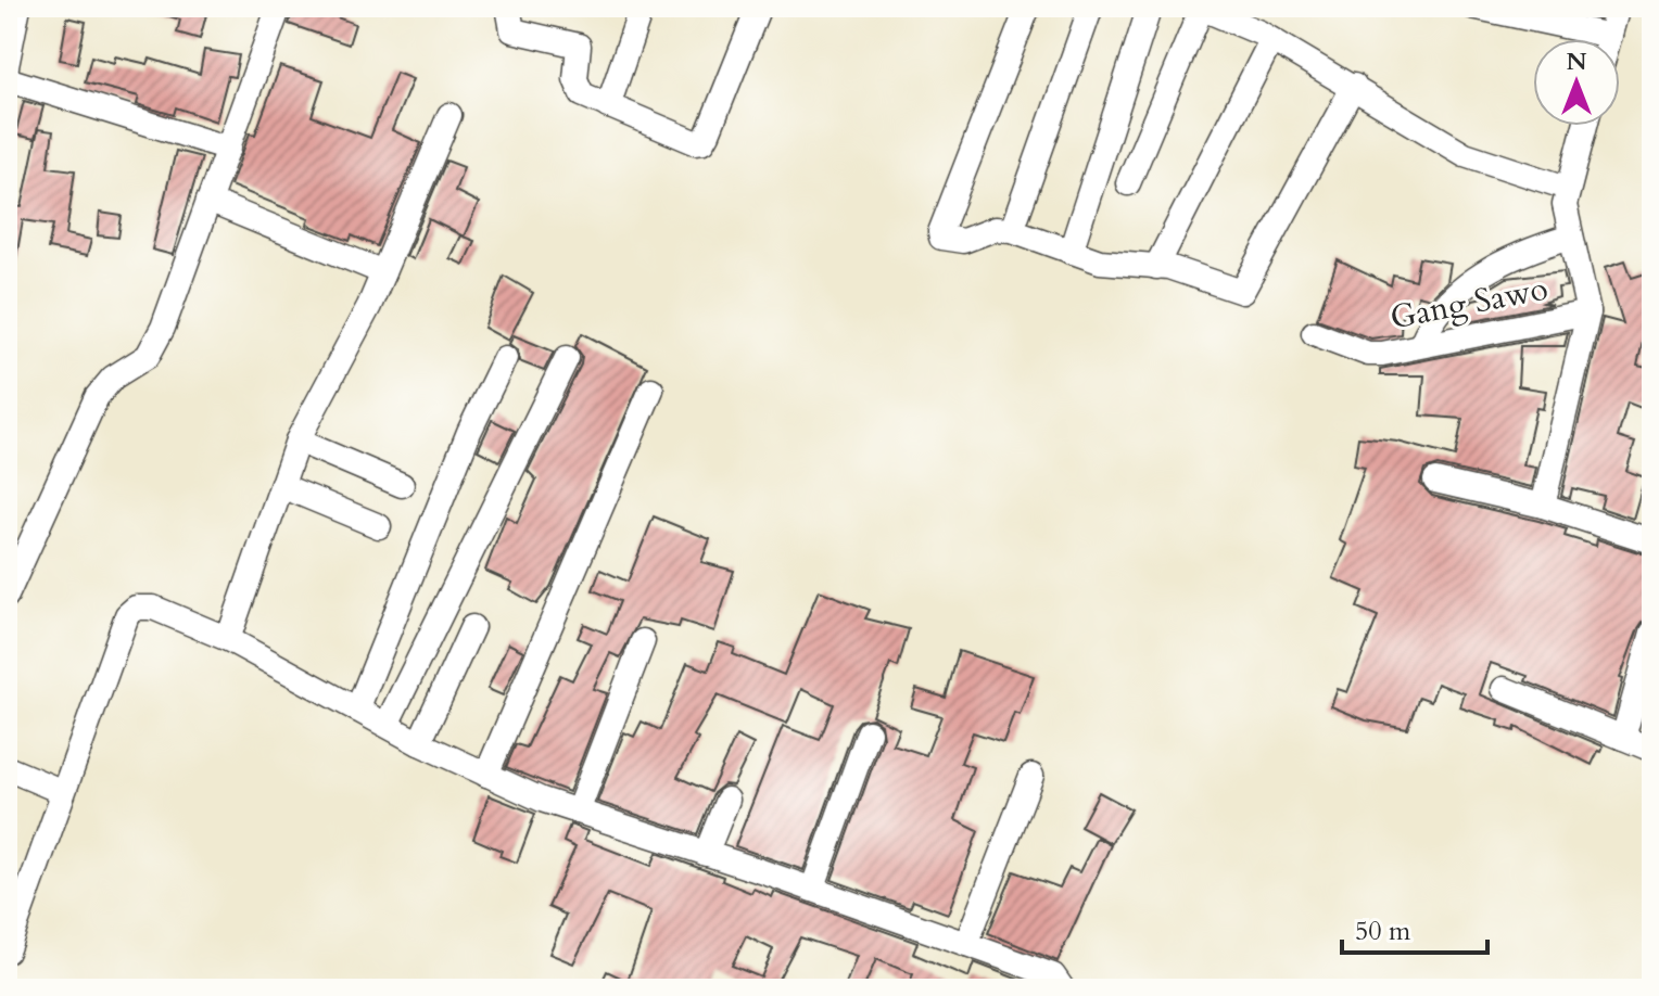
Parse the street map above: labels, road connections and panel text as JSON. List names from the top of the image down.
{
  "streets": {
    "street": ["Gang Sawo"]
  },
  "scale_bar": "50 m",
  "north": "top"
}
